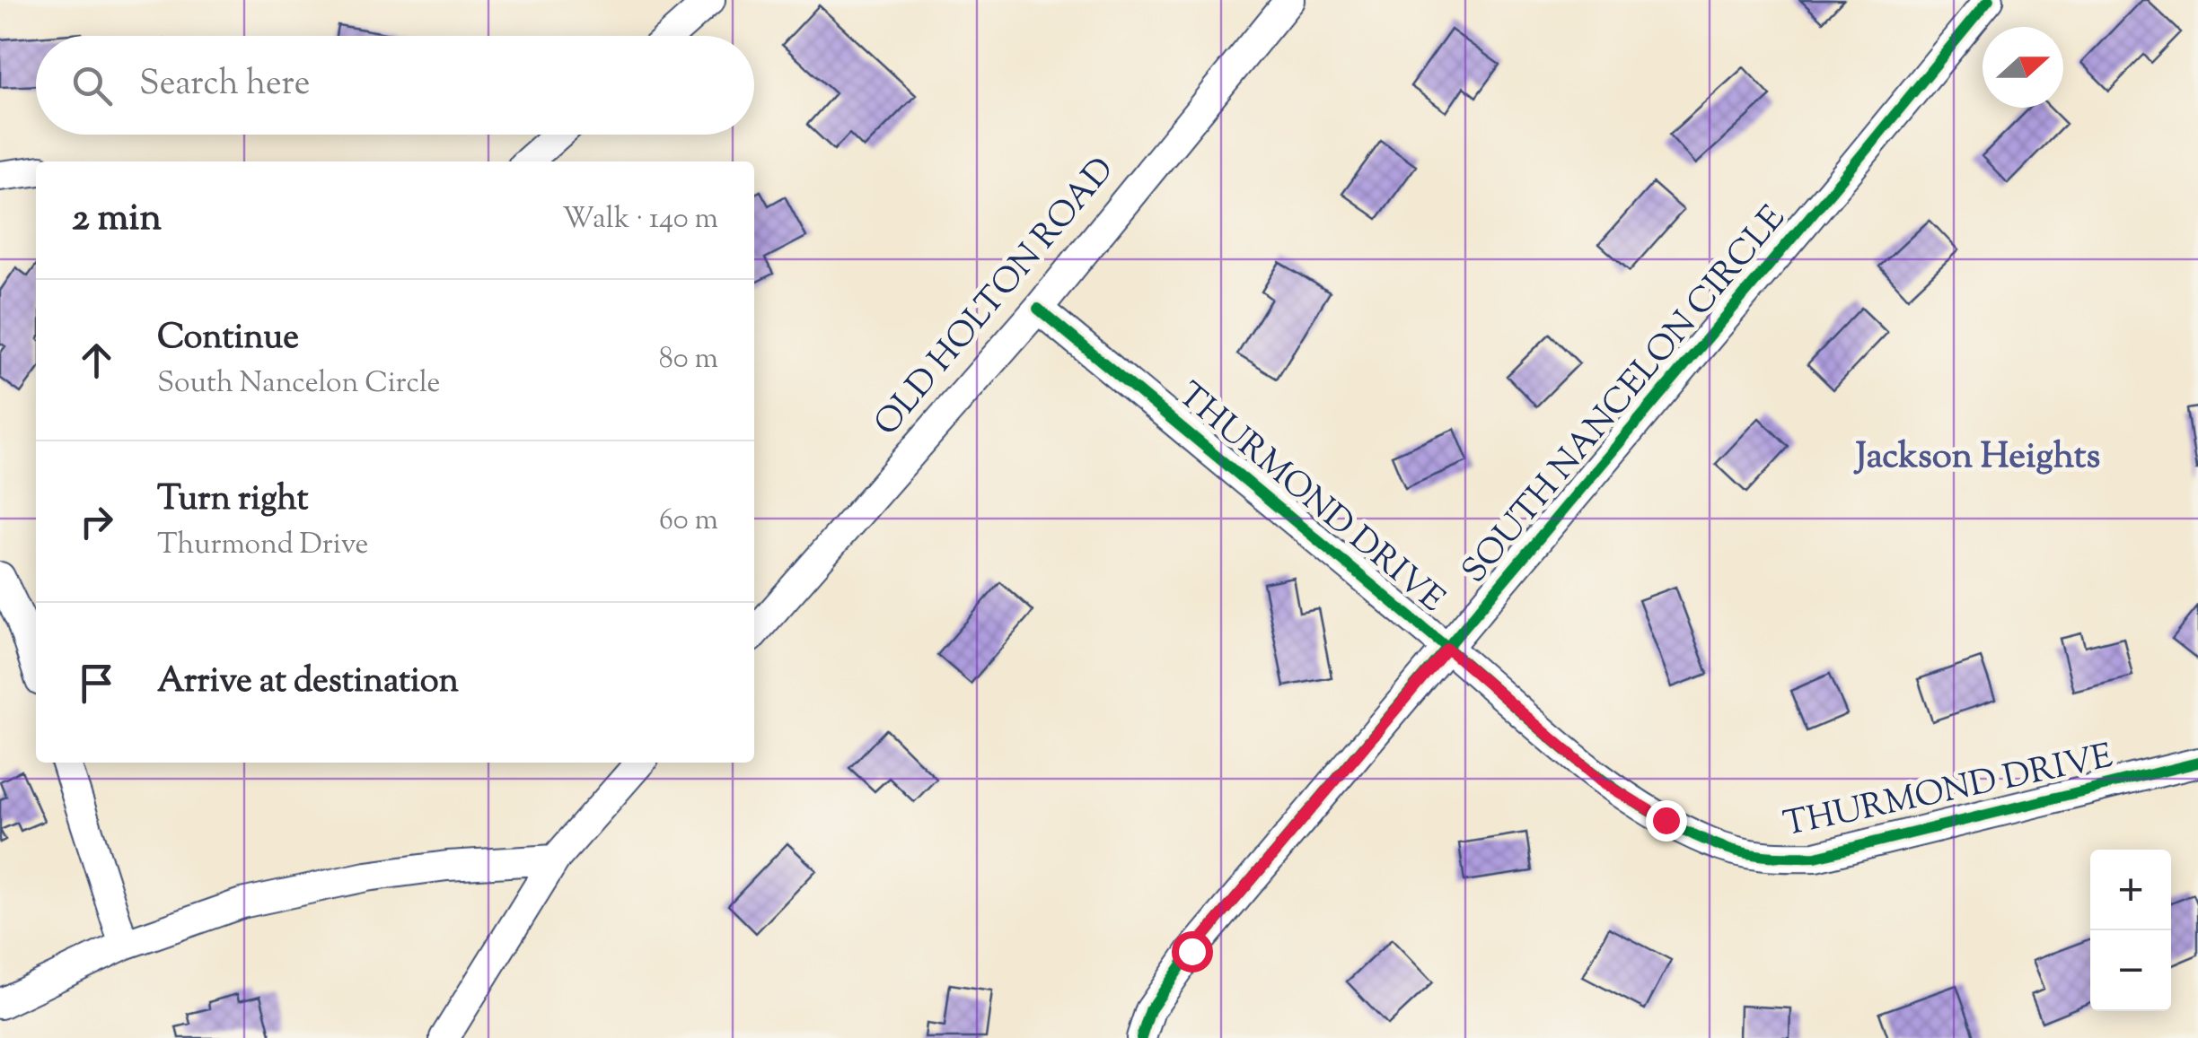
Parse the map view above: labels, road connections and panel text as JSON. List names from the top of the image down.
{
  "streets": {
    "street": ["OLD HOLTON ROAD", "SOUTH NANCELON CIRCLE", "THURMOND DRIVE"]
  },
  "crossings": [
    ["OLD HOLTON ROAD", "THURMOND DRIVE"],
    ["SOUTH NANCELON CIRCLE", "THURMOND DRIVE"]
  ],
  "districts": ["Jackson Heights"],
  "north": "right",
  "page": {
    "search": "Search here",
    "heading": ["2 min", "Walk · 140 m"],
    "list": [
      ["Continue", "South Nancelon Circle", "80 m"],
      ["Turn right", "Thurmond Drive", "60 m"],
      "Arrive at destination"
    ],
    "map_buttons": ["+", "−"]
  }
}
